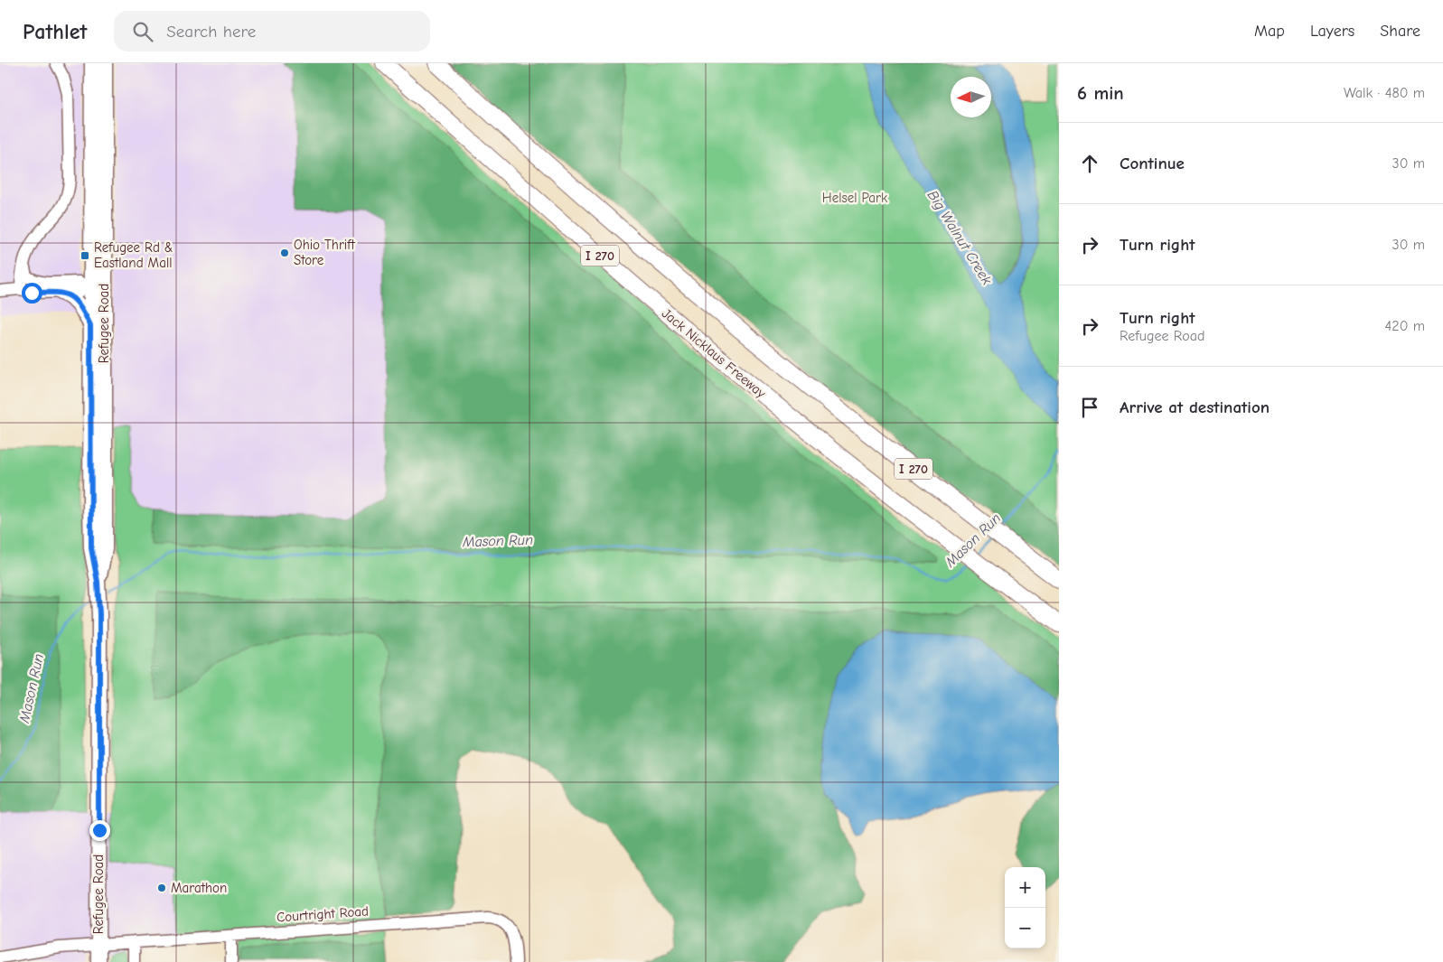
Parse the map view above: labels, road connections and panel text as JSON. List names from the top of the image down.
{
  "streets": {
    "highway": ["I 270", "Jack Nicklaus Freeway"],
    "main road": ["Refugee Road"],
    "street": ["Courtright Road"]
  },
  "crossings": [
    ["Refugee Road", "Courtright Road"]
  ],
  "water": ["Big Walnut Creek", "Mason Run"],
  "parks": ["Helsel Park"],
  "places": {
    "other": ["Ohio Thrift Store", "Marathon"],
    "transit": ["Refugee Rd & Eastland Mall"]
  },
  "north": "left",
  "page": {
    "header": "Pathlet",
    "search": "Search here",
    "nav": ["Map", "Layers", "Share"],
    "heading": ["6 min", "Walk · 480 m"],
    "list": [
      ["Continue", "30 m"],
      ["Turn right", "30 m"],
      ["Turn right", "Refugee Road", "420 m"],
      "Arrive at destination"
    ],
    "map_buttons": ["+", "−"]
  }
}
